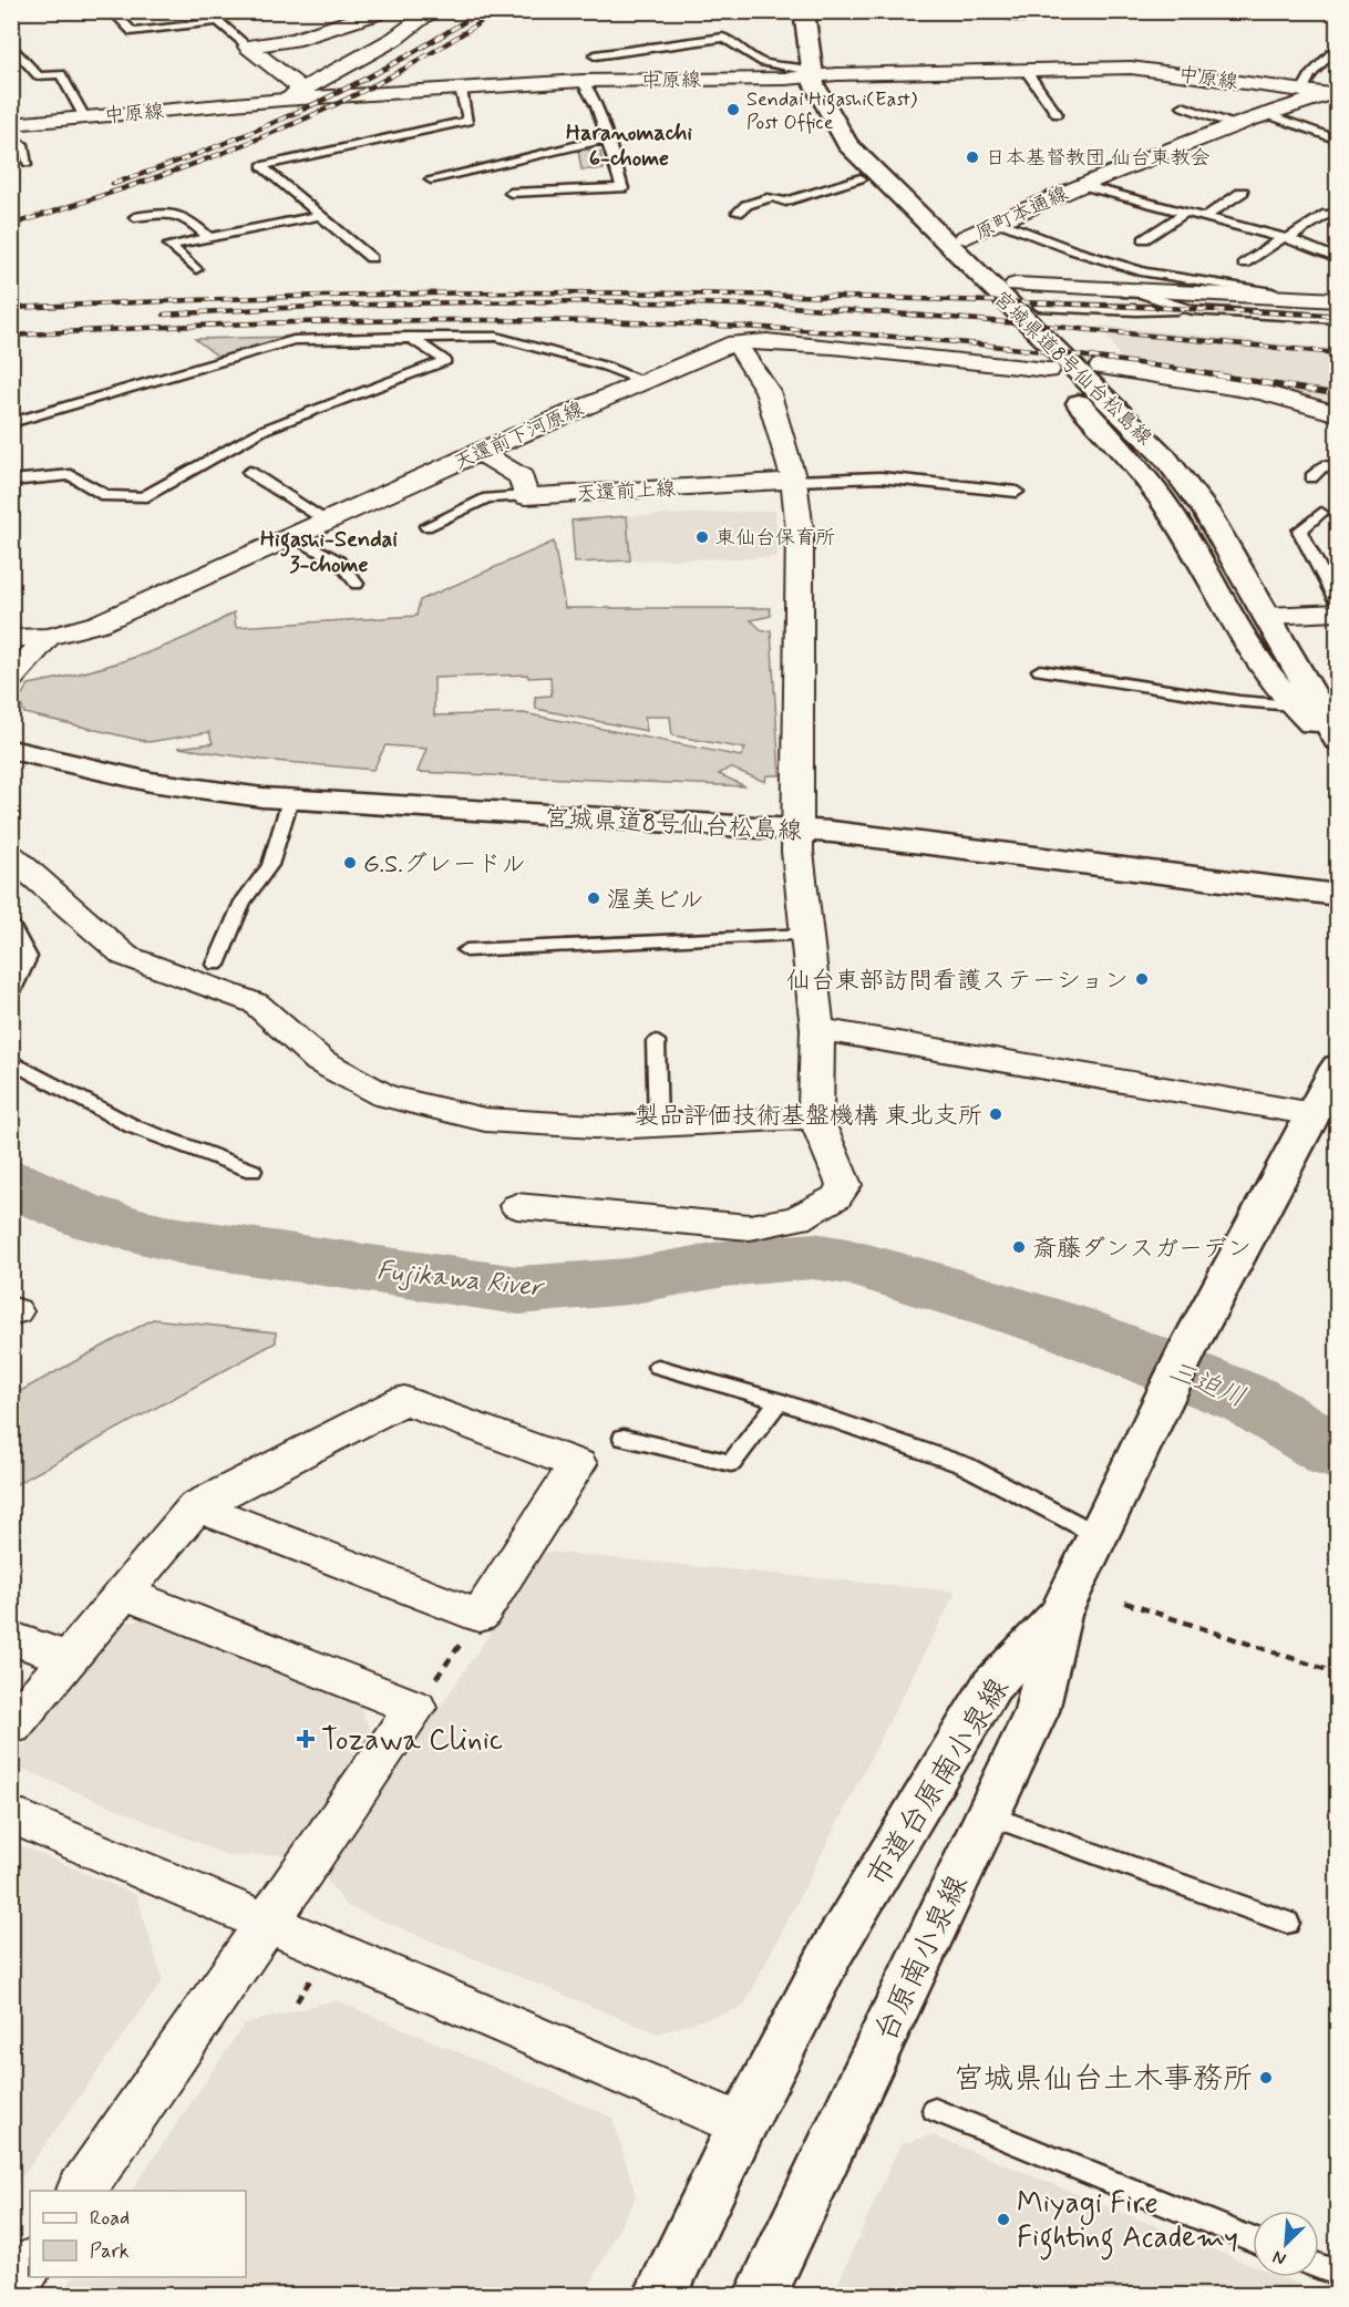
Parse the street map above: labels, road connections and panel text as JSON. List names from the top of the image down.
{
  "streets": {
    "main road": ["宮城県道8号仙台松島線", "市道台原南小泉線", "台原南小泉線"],
    "street": [
      "中原線",
      "原町本通線",
      "天還前下河原線",
      "天還前上線"
    ]
  },
  "crossings": [
    ["中原線", "原町本通線"],
    ["中原線", "宮城県道8号仙台松島線"],
    ["市道台原南小泉線", "台原南小泉線"]
  ],
  "districts": ["Haranomachi 6-chome", "Higashi-Sendai 3-chome"],
  "water": ["Fujikawa River", "三迫川"],
  "places": {
    "other": [
      "Sendai Higashi(East) Post Office",
      "日本基督教団 仙台東教会",
      "東仙台保育所",
      "G.S.グレードル",
      "渥美ビル",
      "仙台東部訪問看護ステーション",
      "製品評価技術基盤機構 東北支所",
      "斎藤ダンスガーデン",
      "宮城県仙台土木事務所",
      "Miyagi Fire Fighting Academy"
    ],
    "health": ["Tozawa Clinic"]
  },
  "legend": ["Road", "Park"],
  "north": "bottom left"
}
